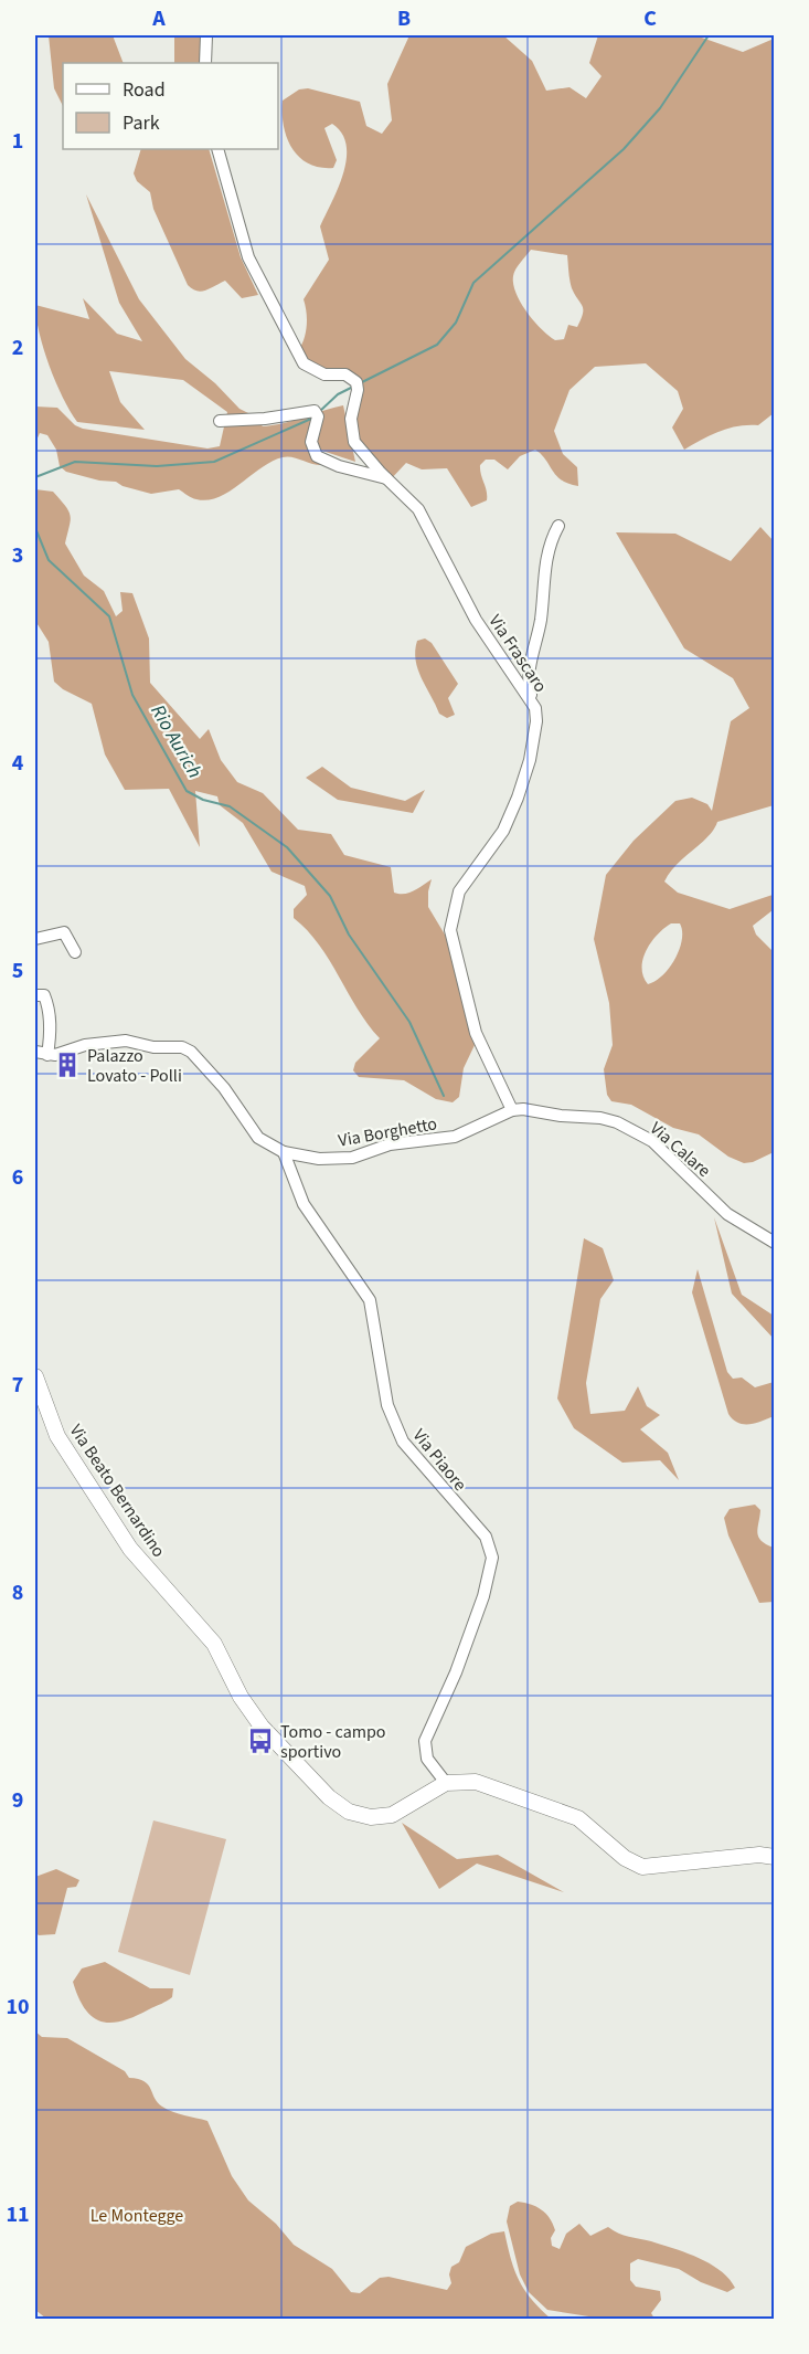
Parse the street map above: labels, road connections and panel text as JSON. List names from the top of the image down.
{
  "streets": {
    "street": [
      "Via Frascaro",
      "Via Borghetto",
      "Via Calare",
      "Via Piaore",
      "Via Beato Bernardino"
    ]
  },
  "crossings": [
    ["Via Frascaro", "Via Borghetto"],
    ["Via Frascaro", "Via Calare"],
    ["Via Borghetto", "Via Calare"],
    ["Via Borghetto", "Via Piaore"],
    ["Via Piaore", "Via Beato Bernardino"]
  ],
  "water": ["Rio Aurich"],
  "parks": ["Le Montegge"],
  "places": {
    "building": ["Palazzo Lovato - Polli"],
    "bus stop": ["Tomo - campo sportivo"]
  },
  "legend": ["Road", "Park"],
  "grid": {
    "columns": ["A", "B", "C"],
    "rows": [
      "1",
      "2",
      "3",
      "4",
      "5",
      "6",
      "7",
      "8",
      "9",
      "10",
      "11"
    ]
  }
}
